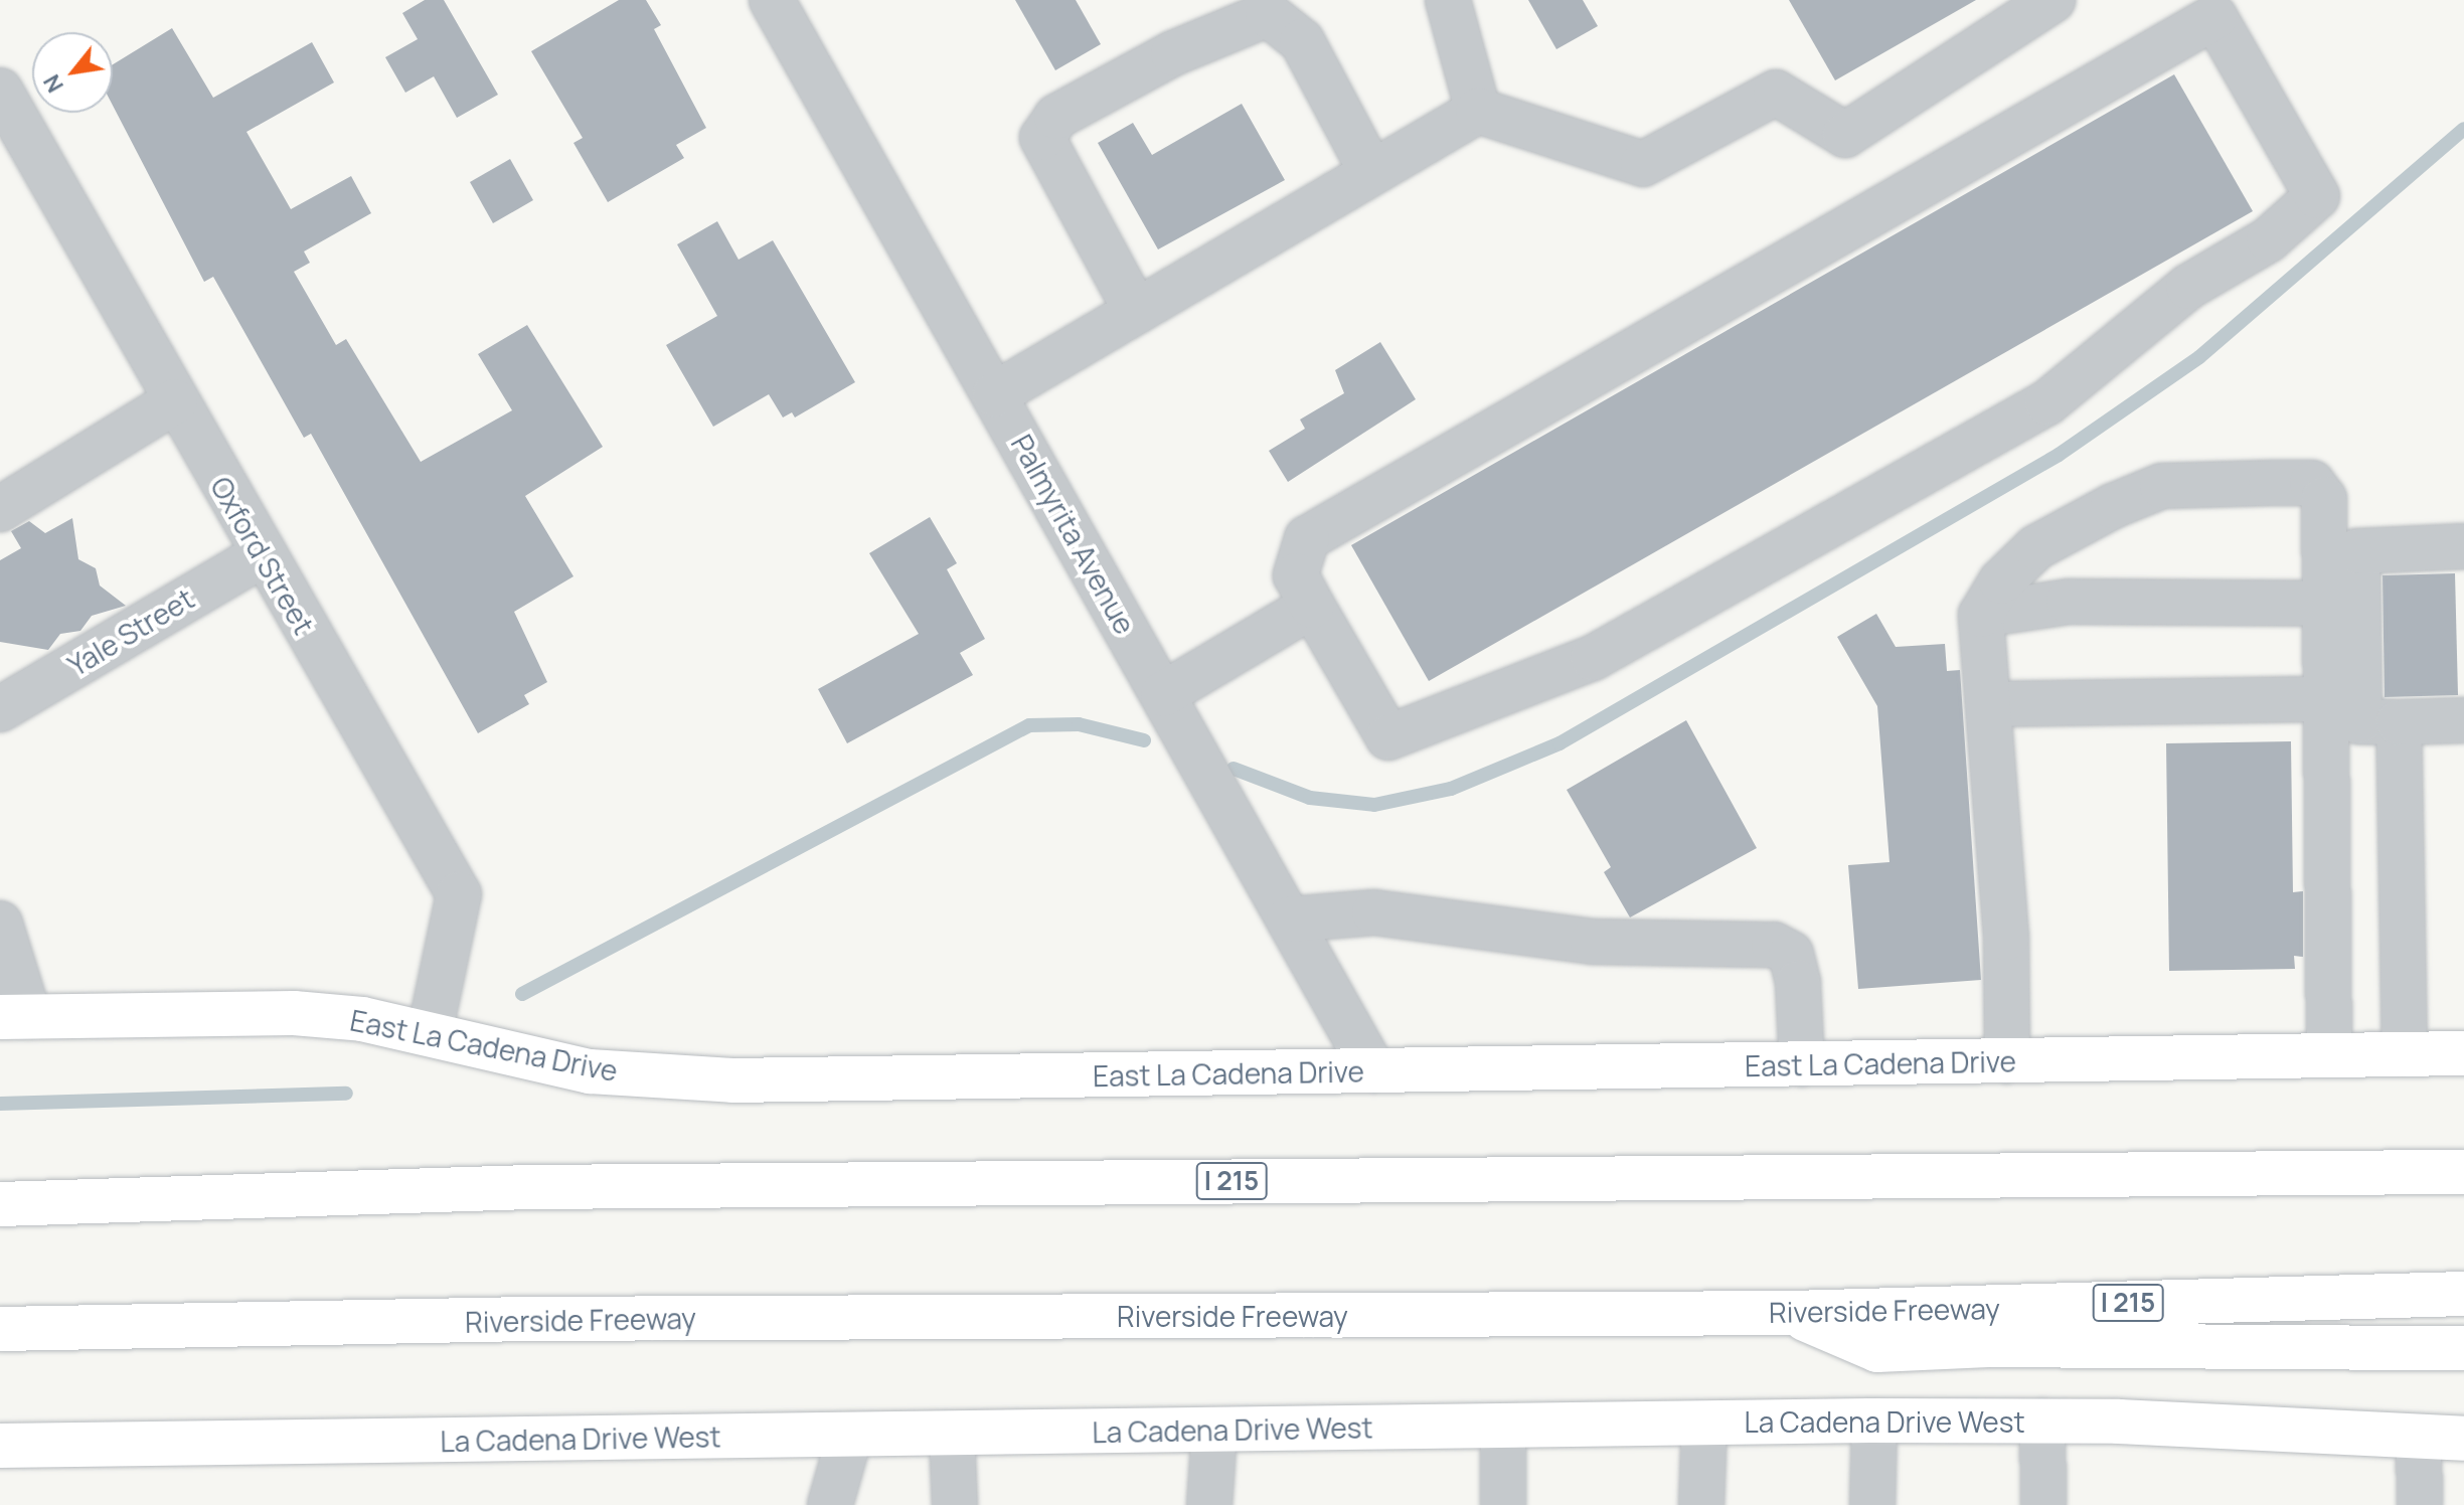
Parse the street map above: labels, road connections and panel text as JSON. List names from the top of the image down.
{
  "streets": {
    "main road": [
      "East La Cadena Drive",
      "I 215",
      "Riverside Freeway",
      "La Cadena Drive West"
    ],
    "street": ["Palmyrita Avenue", "Oxford Street", "Yale Street"]
  },
  "crossings": [
    ["Palmyrita Avenue", "East La Cadena Drive"],
    ["Oxford Street", "Yale Street"],
    ["Oxford Street", "East La Cadena Drive"]
  ],
  "north": "bottom left"
}
